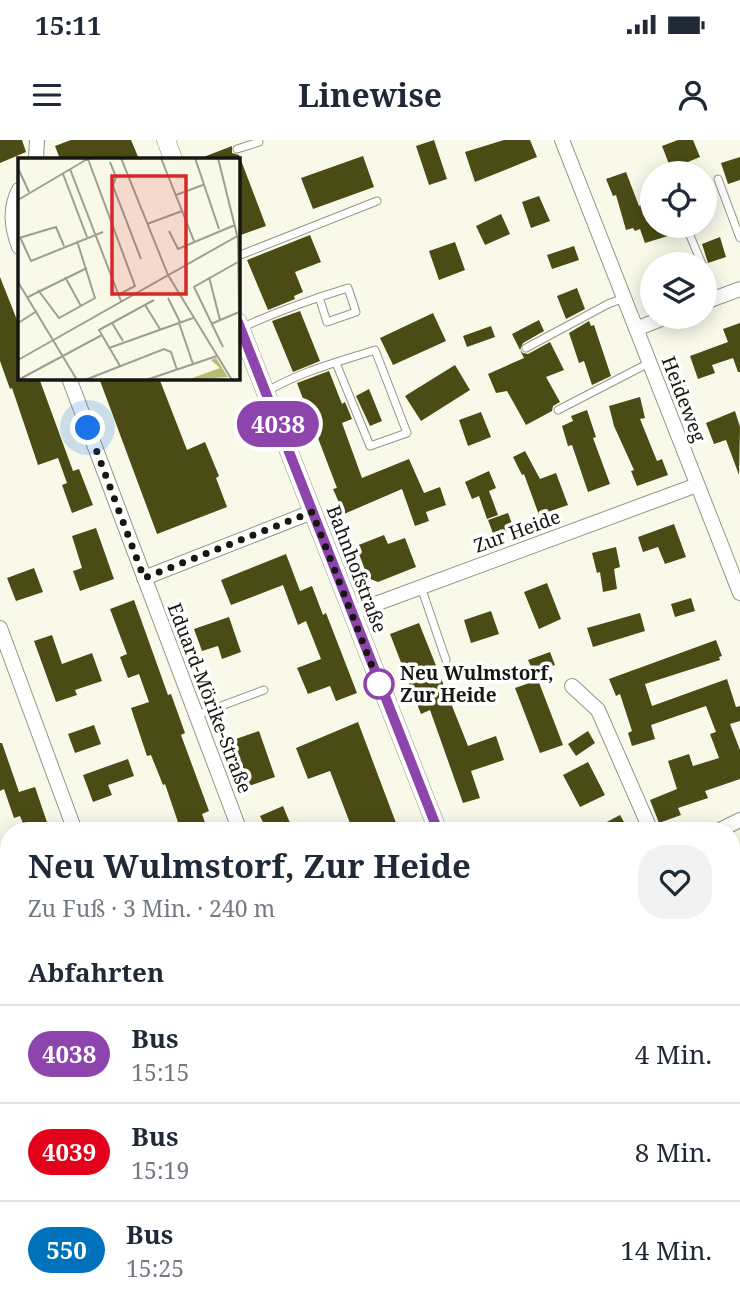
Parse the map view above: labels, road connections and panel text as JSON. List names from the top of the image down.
{
  "streets": {
    "street": [
      "Heideweg",
      "Zur Heide",
      "Bahnhofstraße",
      "Eduard-Mörike-Straße"
    ]
  },
  "crossings": [
    ["Heideweg", "Zur Heide"],
    ["Zur Heide", "Bahnhofstraße"]
  ],
  "places": ["Neu Wulmstorf, Zur Heide"],
  "lines": ["bus line 4038"],
  "page": {
    "status": "15:11",
    "header": "Linewise",
    "on_map": "4038",
    "heading": [
      ["Neu Wulmstorf, Zur Heide", "Zu Fuß · 3 Min. · 240 m"],
      "Abfahrten"
    ],
    "list": [
      {
        "mark": "4038",
        "name": "Bus",
        "note": "15:15",
        "value": "4 Min."
      },
      {
        "mark": "4039",
        "name": "Bus",
        "note": "15:19",
        "value": "8 Min."
      },
      {
        "mark": "550",
        "name": "Bus",
        "note": "15:25",
        "value": "14 Min."
      }
    ]
  }
}
